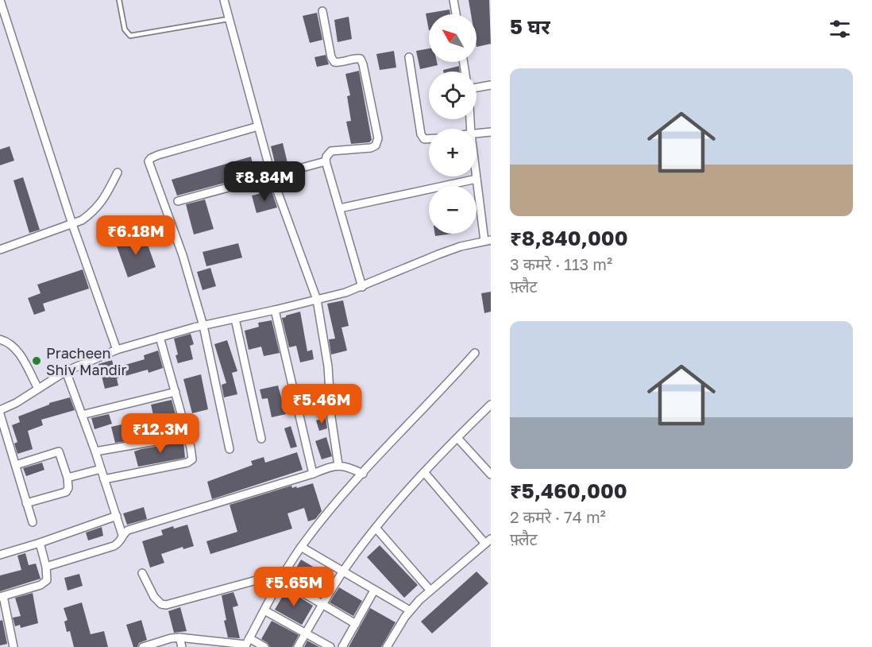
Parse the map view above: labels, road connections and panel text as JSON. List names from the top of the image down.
{
  "places": ["Pracheen Shiv Mandir"],
  "north": "top left",
  "page": {
    "heading": "5 घर",
    "map_buttons": ["+", "−"],
    "list": [
      {
        "name": "₹8,840,000",
        "note": "3 कमरे · 113 m² · फ़्लैट"
      },
      {
        "name": "₹5,460,000",
        "note": "2 कमरे · 74 m² · फ़्लैट"
      }
    ],
    "price": [
      "₹8.84M",
      "₹6.18M",
      "₹5.46M",
      "₹12.3M",
      "₹5.65M"
    ]
  }
}
